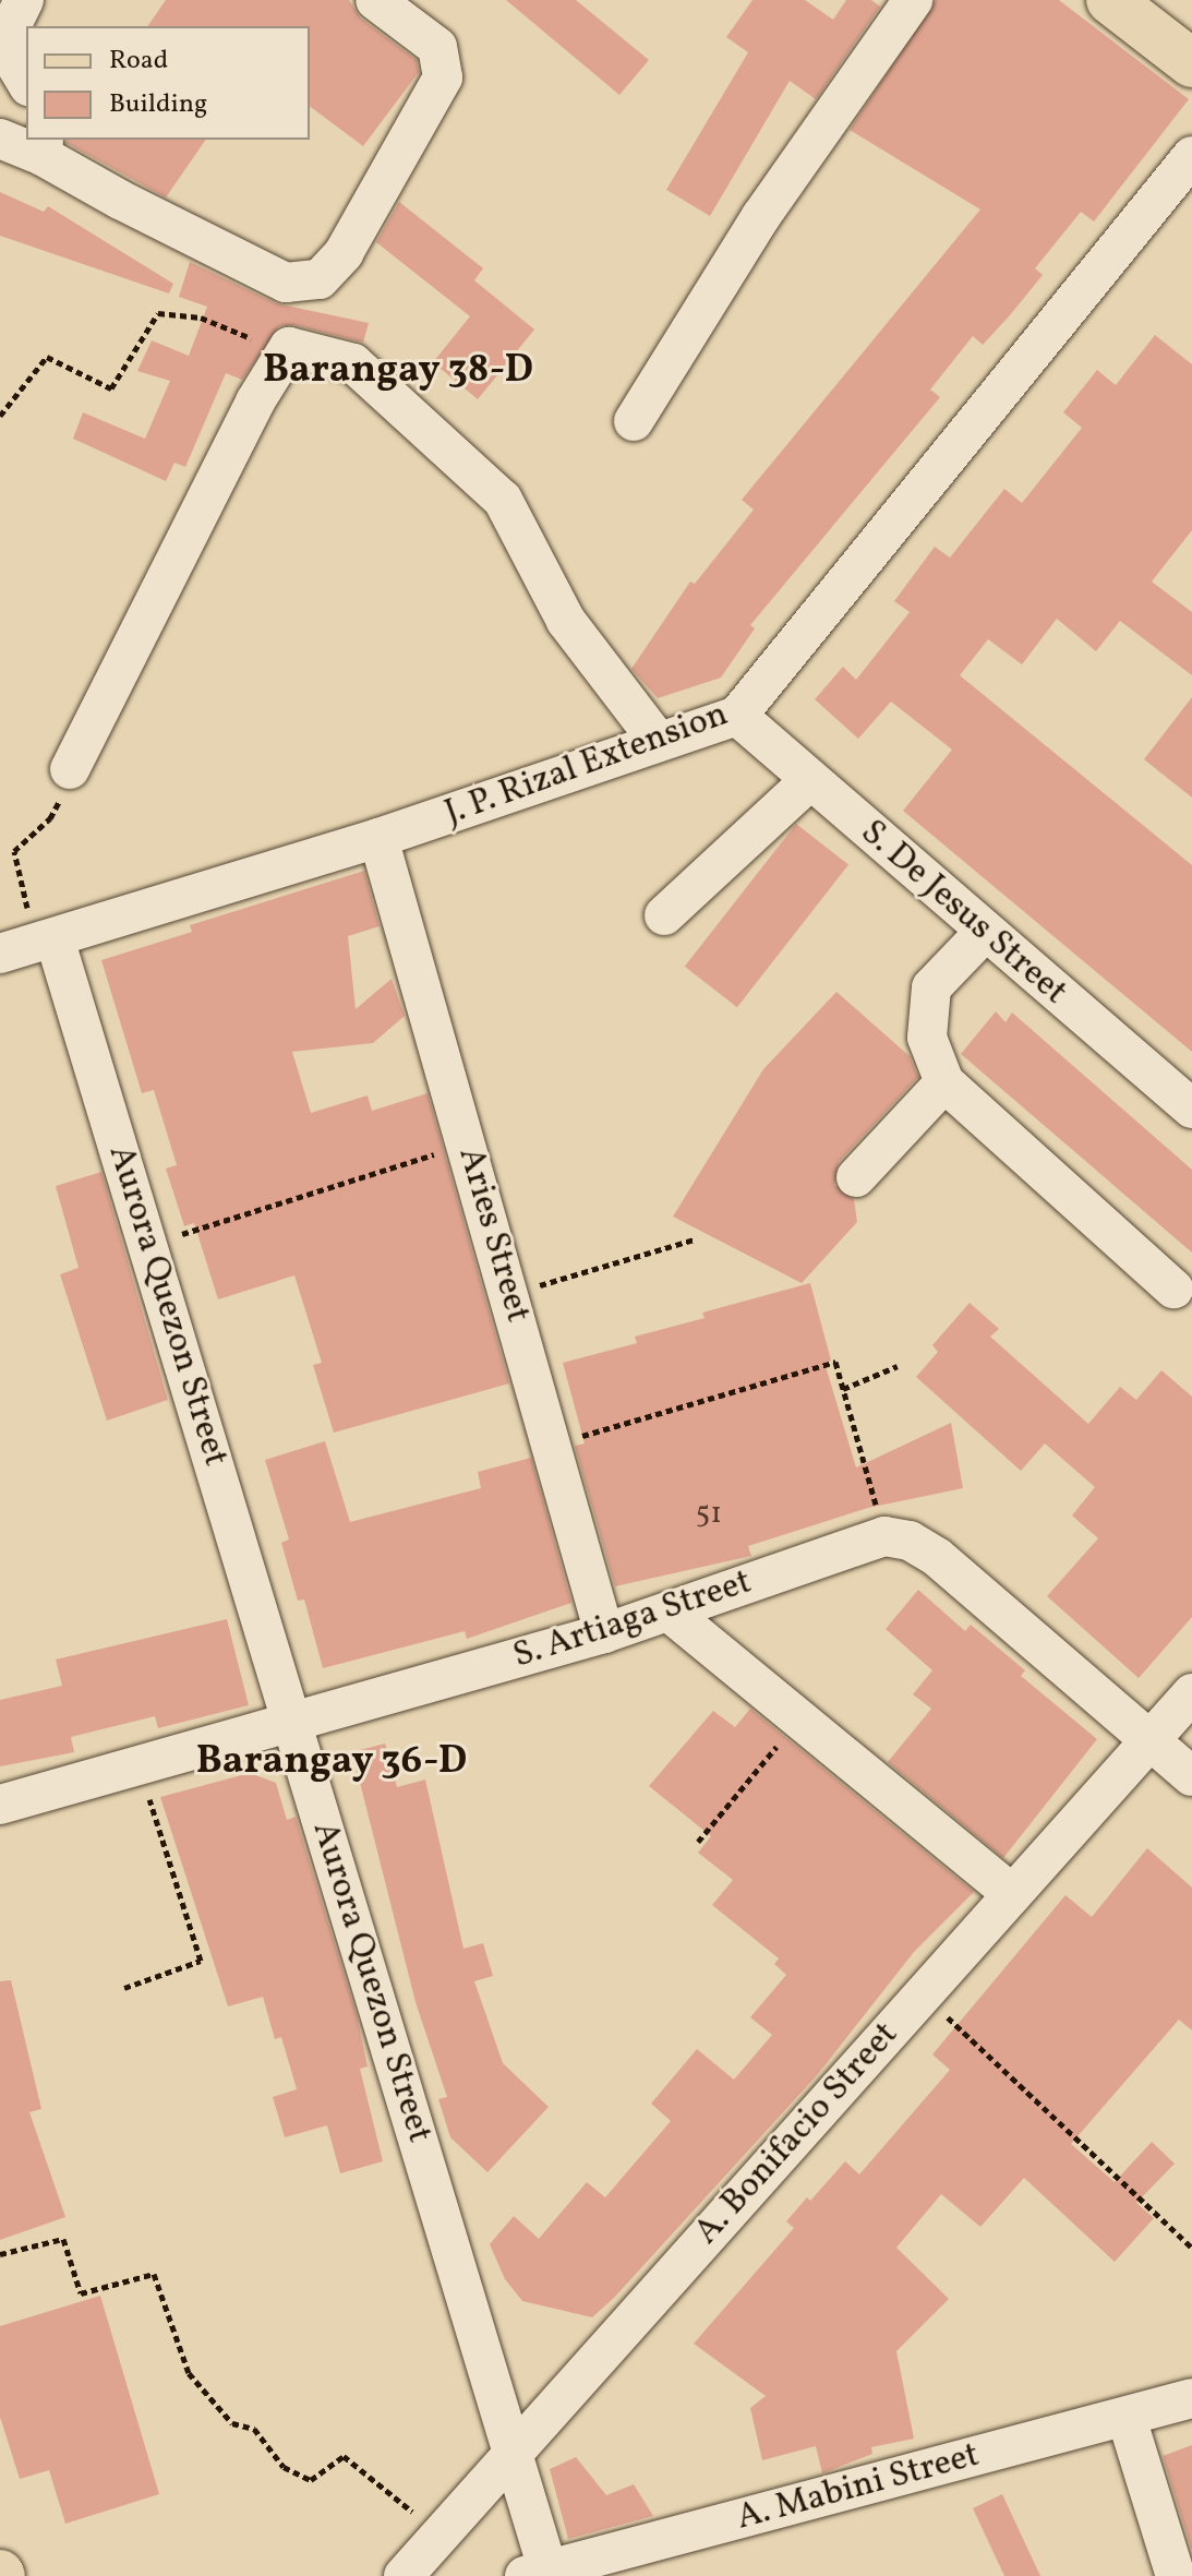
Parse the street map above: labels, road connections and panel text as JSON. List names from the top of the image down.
{
  "streets": {
    "street": [
      "J. P. Rizal Extension",
      "S. De Jesus Street",
      "Aries Street",
      "Aurora Quezon Street",
      "S. Artiaga Street",
      "A. Bonifacio Street",
      "A. Mabini Street"
    ]
  },
  "crossings": [
    ["J. P. Rizal Extension", "S. De Jesus Street"],
    ["J. P. Rizal Extension", "Aries Street"],
    ["J. P. Rizal Extension", "Aurora Quezon Street"],
    ["Aries Street", "S. Artiaga Street"],
    ["Aurora Quezon Street", "S. Artiaga Street"],
    ["Aurora Quezon Street", "A. Bonifacio Street"],
    ["Aurora Quezon Street", "A. Mabini Street"]
  ],
  "districts": ["Barangay 38-D", "Barangay 36-D"],
  "house_numbers": ["51"],
  "legend": ["Road", "Building"]
}
